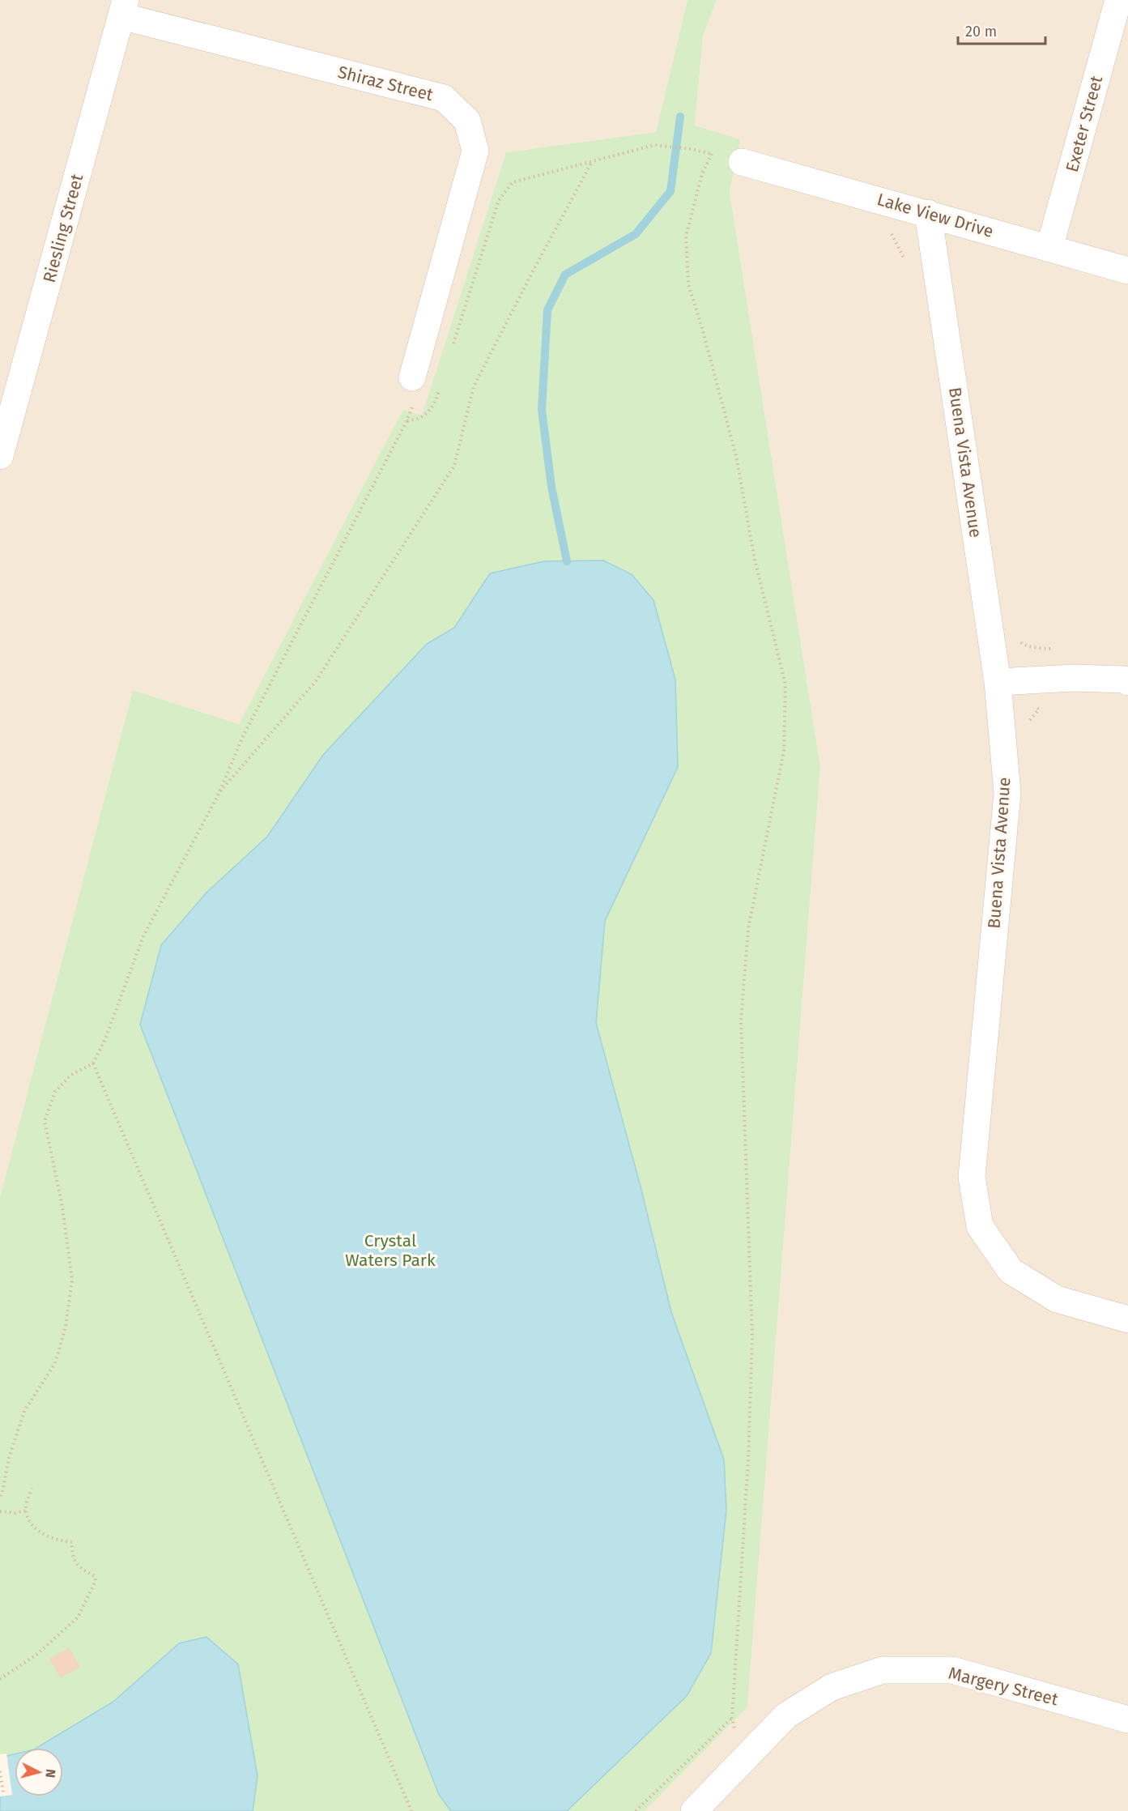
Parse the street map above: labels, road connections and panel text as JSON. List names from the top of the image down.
{
  "streets": {
    "street": [
      "Shiraz Street",
      "Exeter Street",
      "Lake View Drive",
      "Riesling Street",
      "Buena Vista Avenue",
      "Margery Street"
    ]
  },
  "crossings": [
    ["Shiraz Street", "Riesling Street"],
    ["Exeter Street", "Lake View Drive"],
    ["Lake View Drive", "Buena Vista Avenue"]
  ],
  "parks": ["Crystal Waters Park"],
  "scale_bar": "20 m",
  "north": "right"
}
